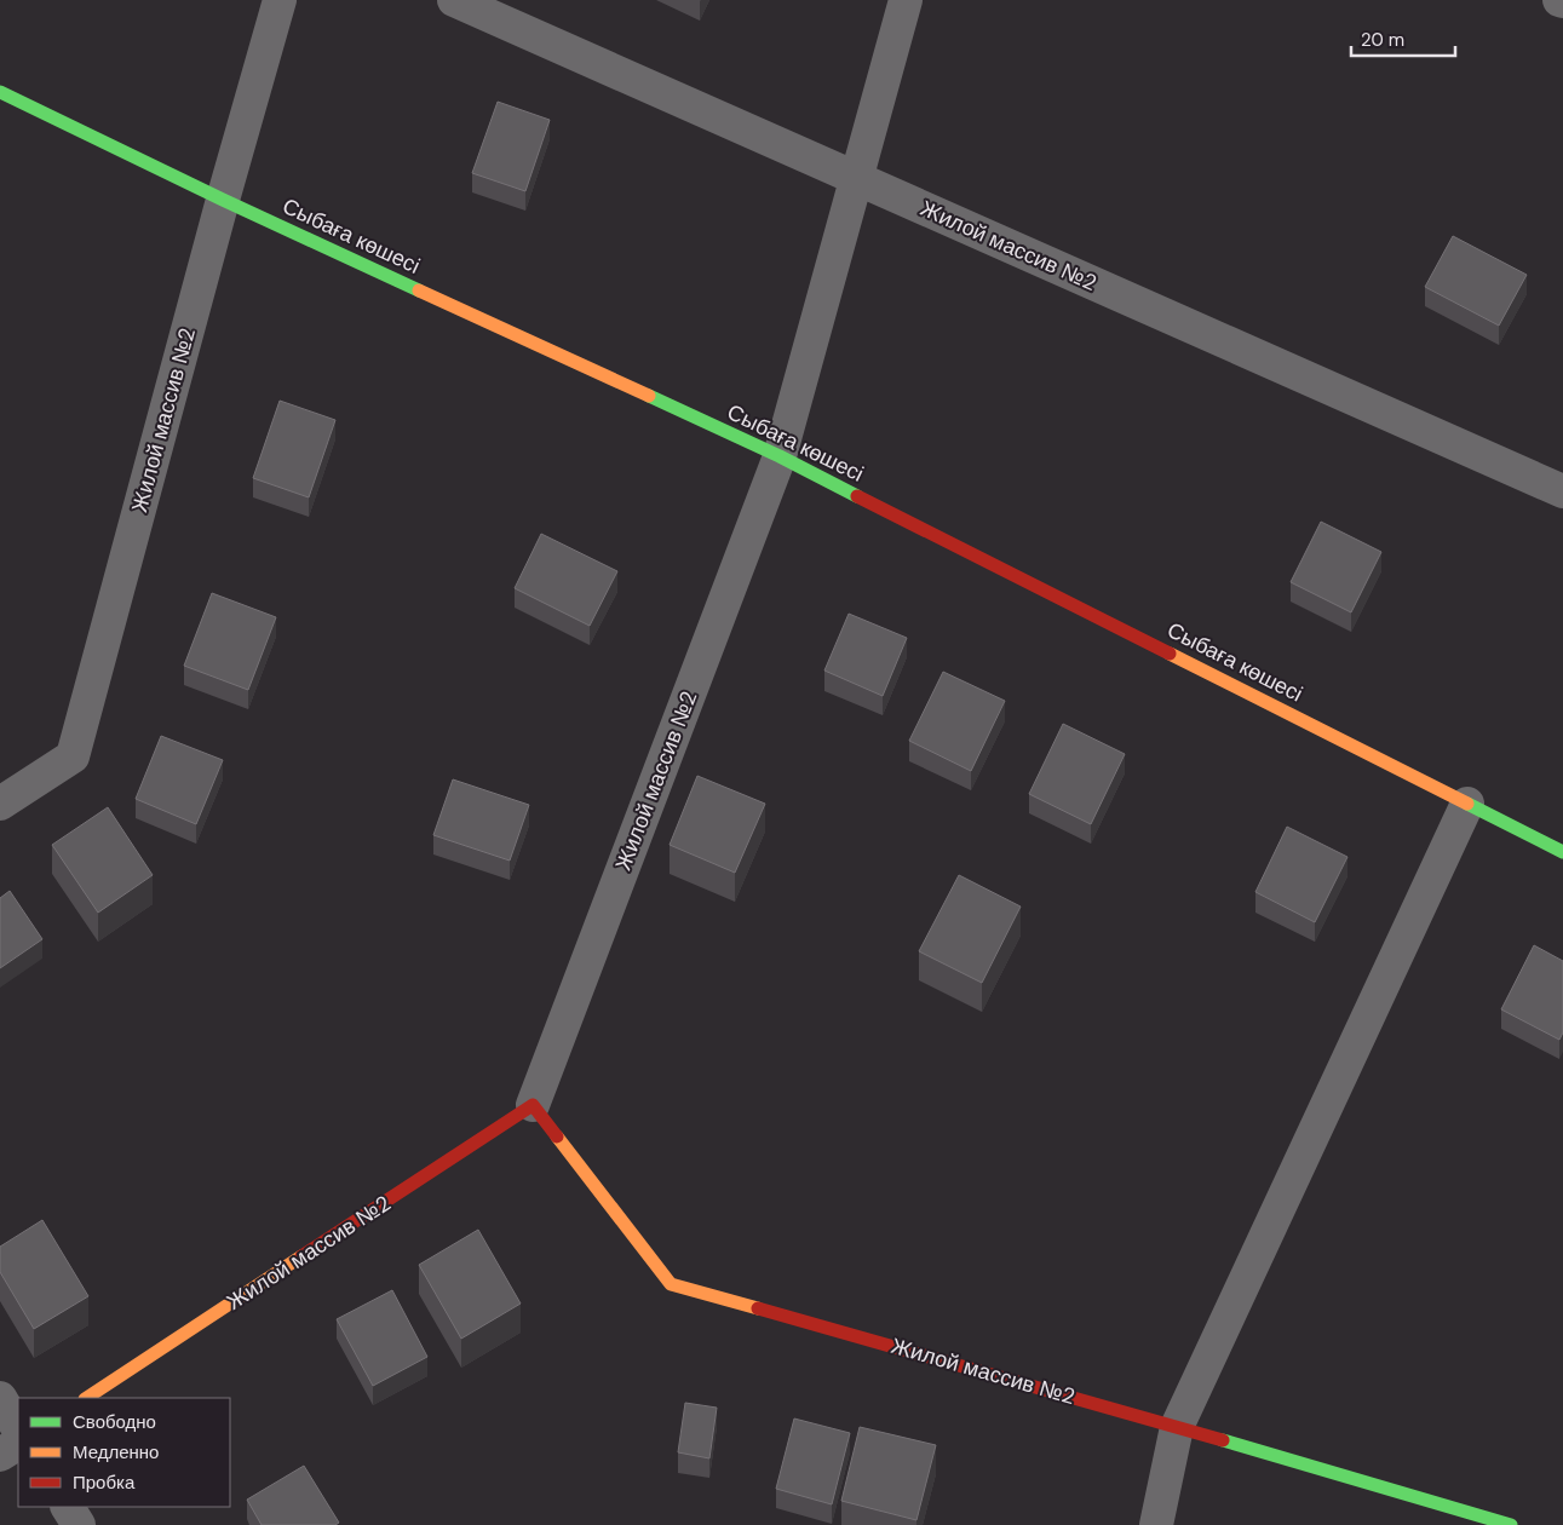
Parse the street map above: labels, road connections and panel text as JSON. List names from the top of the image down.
{
  "streets": {
    "street": ["Сыбаға көшесі", "Жилой массив №2"]
  },
  "crossings": [
    ["Сыбаға көшесі", "Жилой массив №2"]
  ],
  "legend": ["Свободно", "Медленно", "Пробка"],
  "scale_bar": "20 m"
}
